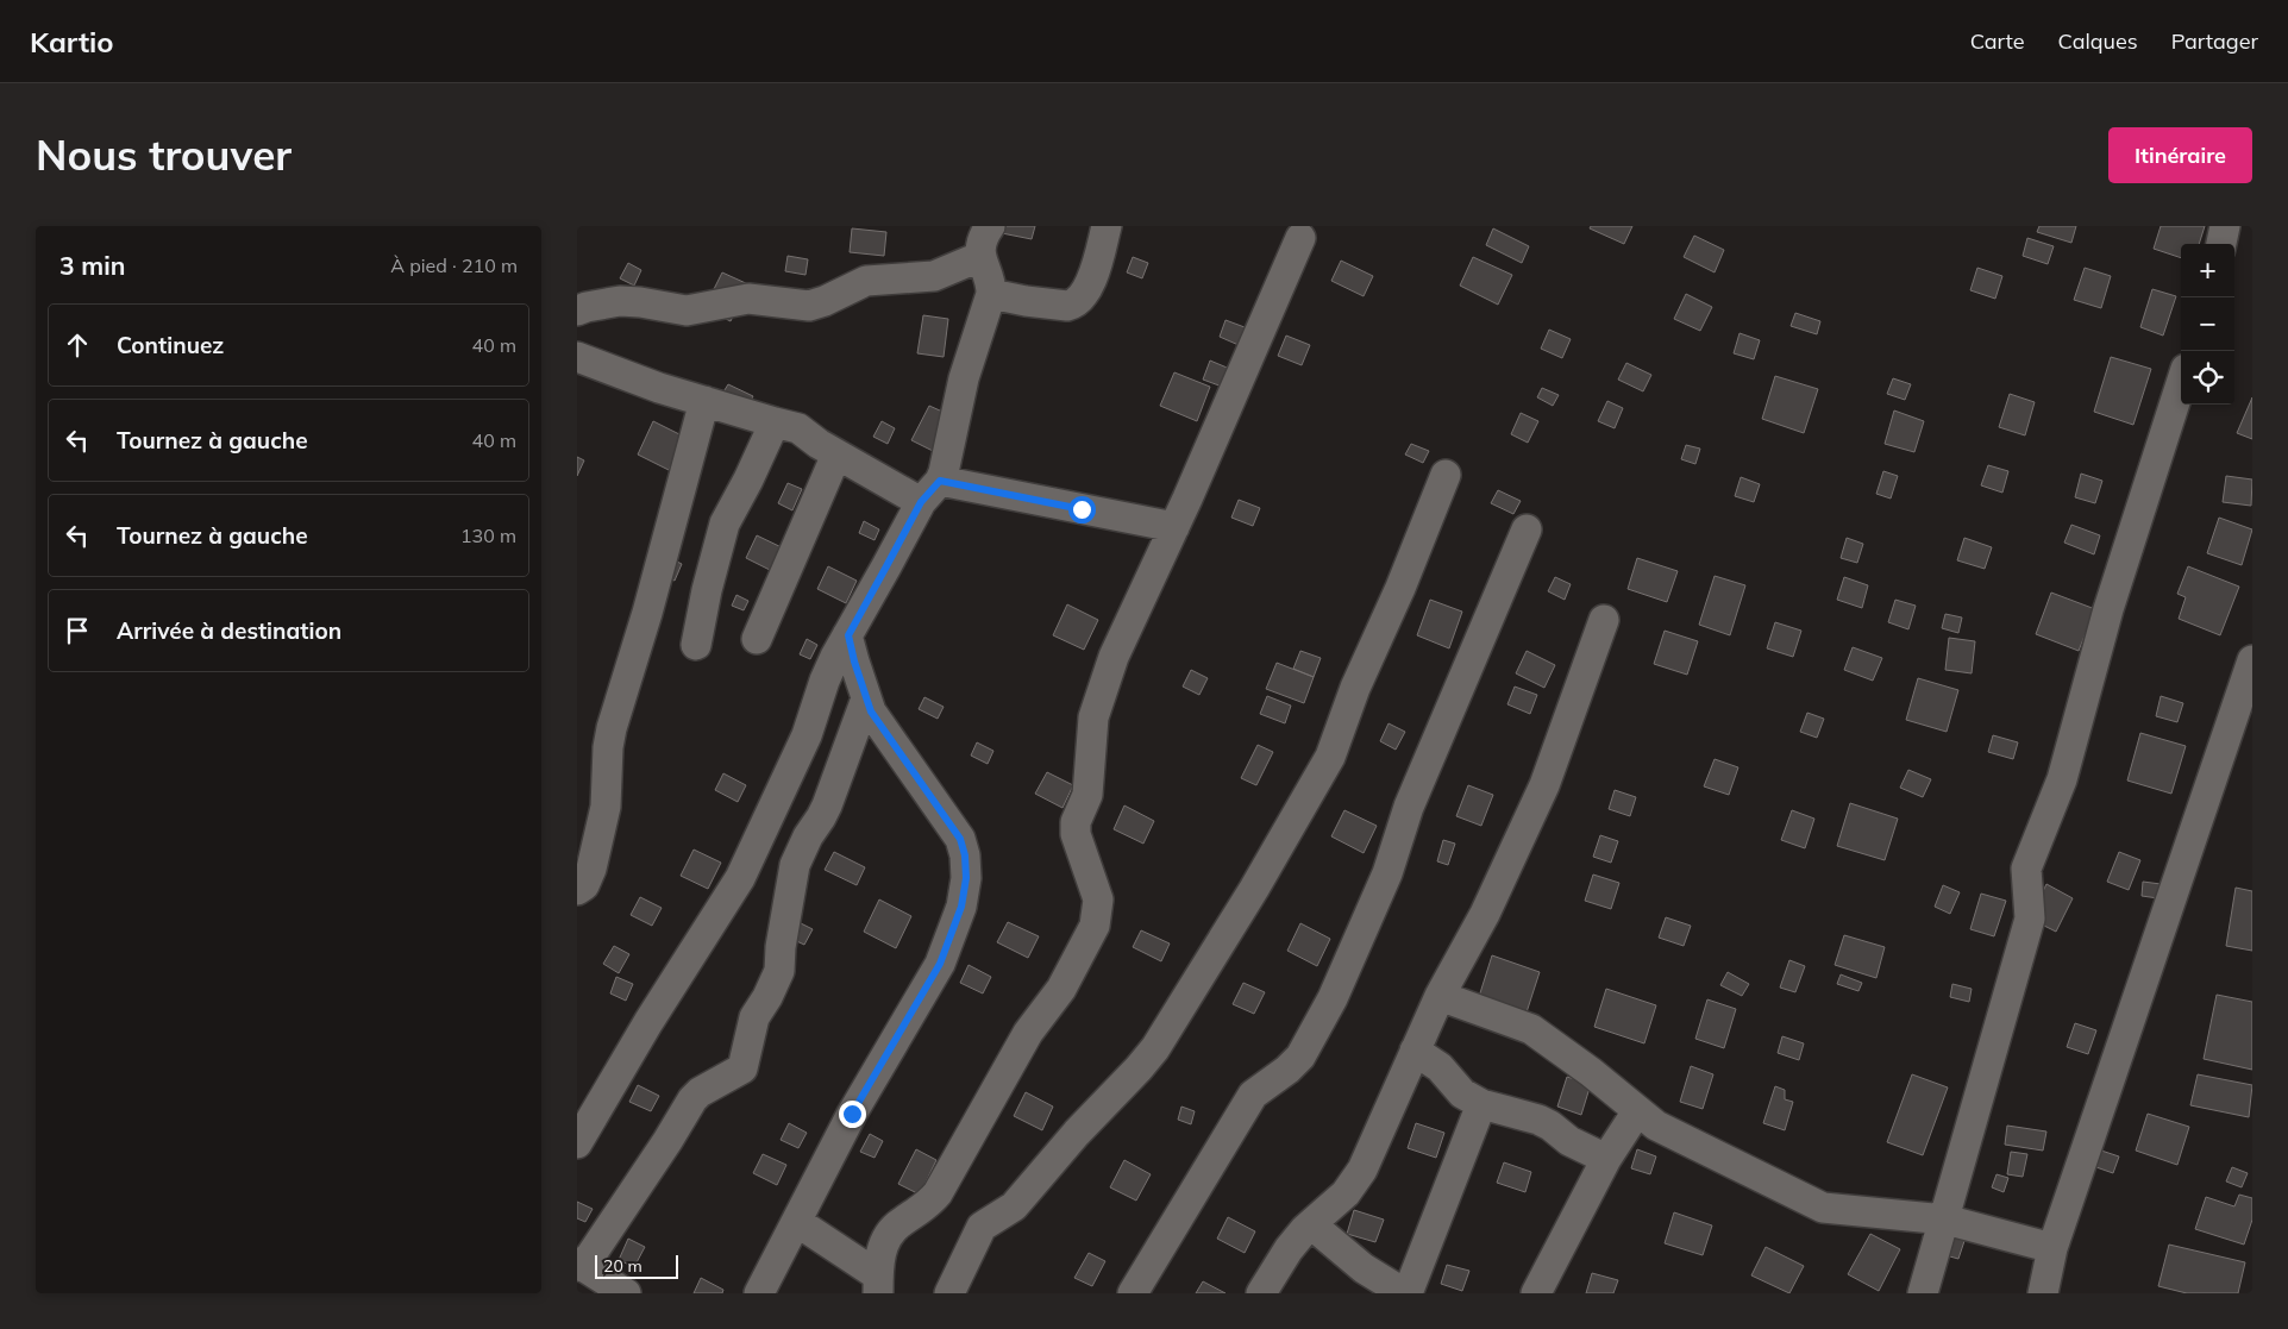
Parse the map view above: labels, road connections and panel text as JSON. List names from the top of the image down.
{
  "scale_bar": "20 m",
  "page": {
    "header": "Kartio",
    "nav": ["Carte", "Calques", "Partager"],
    "buttons": "Itinéraire",
    "title": "Nous trouver",
    "heading": ["3 min", "À pied · 210 m"],
    "map_buttons": ["+", "−"],
    "list": [
      ["Continuez", "40 m"],
      ["Tournez à gauche", "40 m"],
      ["Tournez à gauche", "130 m"],
      "Arrivée à destination"
    ],
    "scale": "20 m"
  }
}
